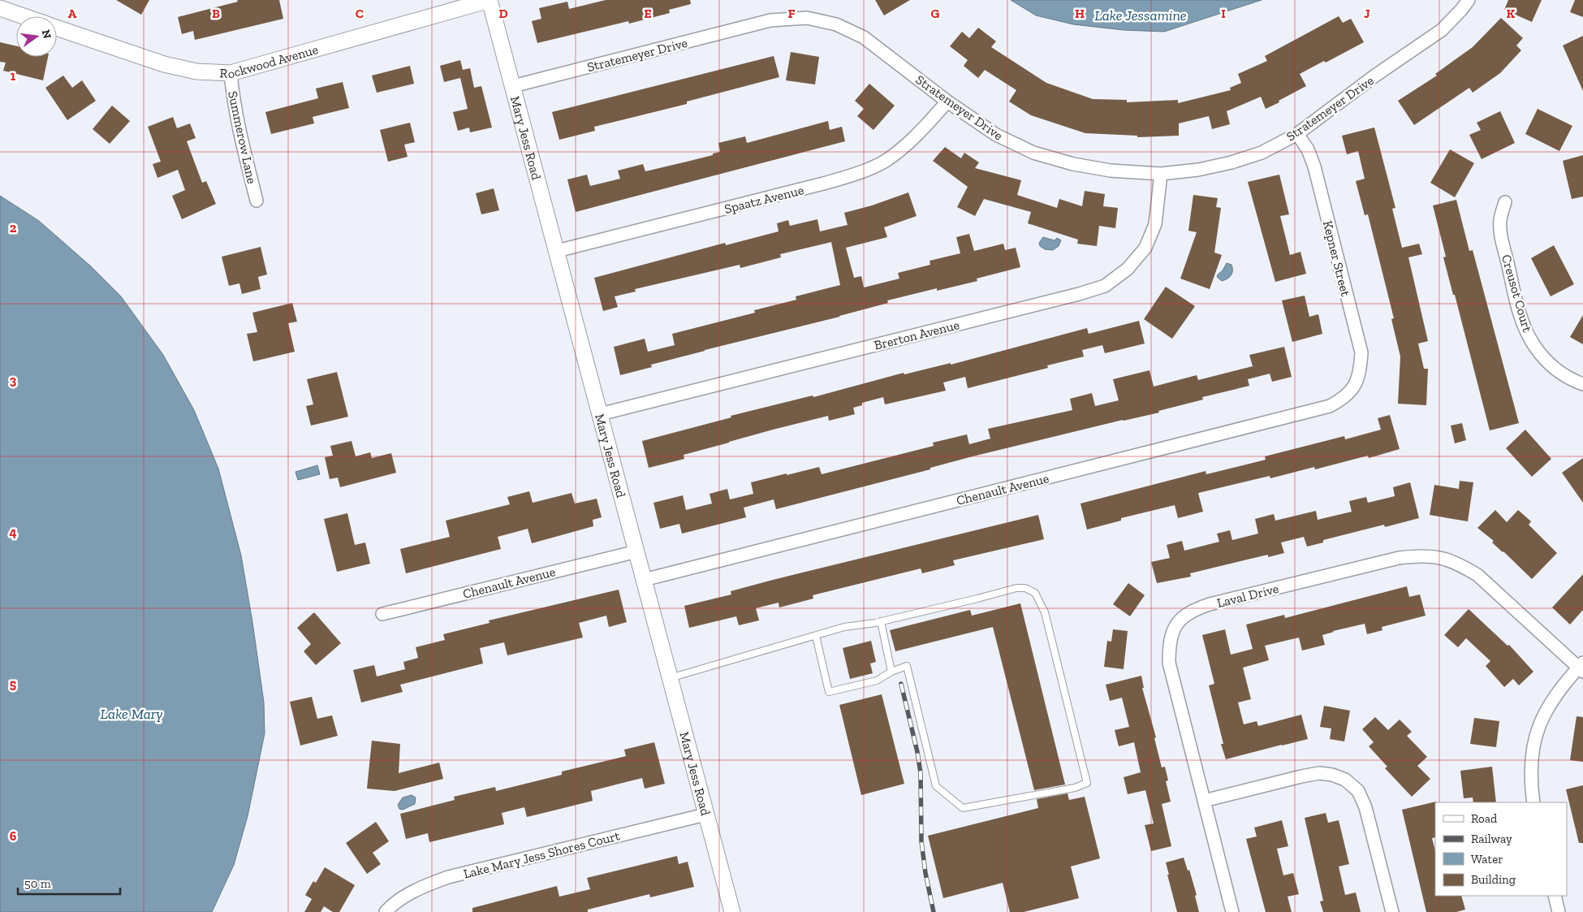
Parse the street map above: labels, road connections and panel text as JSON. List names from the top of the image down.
{
  "streets": {
    "street": [
      "Stratemeyer Drive",
      "Rockwood Avenue",
      "Summerow Lane",
      "Mary Jess Road",
      "Spaatz Avenue",
      "Kepner Street",
      "Creusot Court",
      "Brerton Avenue",
      "Chenault Avenue",
      "Laval Drive",
      "Lake Mary Jess Shores Court"
    ]
  },
  "crossings": [
    ["Stratemeyer Drive", "Mary Jess Road"],
    ["Stratemeyer Drive", "Spaatz Avenue"],
    ["Stratemeyer Drive", "Kepner Street"],
    ["Stratemeyer Drive", "Brerton Avenue"],
    ["Rockwood Avenue", "Summerow Lane"],
    ["Rockwood Avenue", "Mary Jess Road"],
    ["Mary Jess Road", "Spaatz Avenue"],
    ["Mary Jess Road", "Brerton Avenue"],
    ["Mary Jess Road", "Chenault Avenue"],
    ["Mary Jess Road", "Lake Mary Jess Shores Court"],
    ["Kepner Street", "Chenault Avenue"]
  ],
  "water": ["Lake Jessamine", "Lake Mary"],
  "legend": [
    "Road",
    "Railway",
    "Water",
    "Building"
  ],
  "scale_bar": "50 m",
  "north": "right",
  "grid": {
    "columns": [
      "A",
      "B",
      "C",
      "D",
      "E",
      "F",
      "G",
      "H",
      "I",
      "J",
      "K"
    ],
    "rows": [
      "1",
      "2",
      "3",
      "4",
      "5",
      "6"
    ]
  }
}
